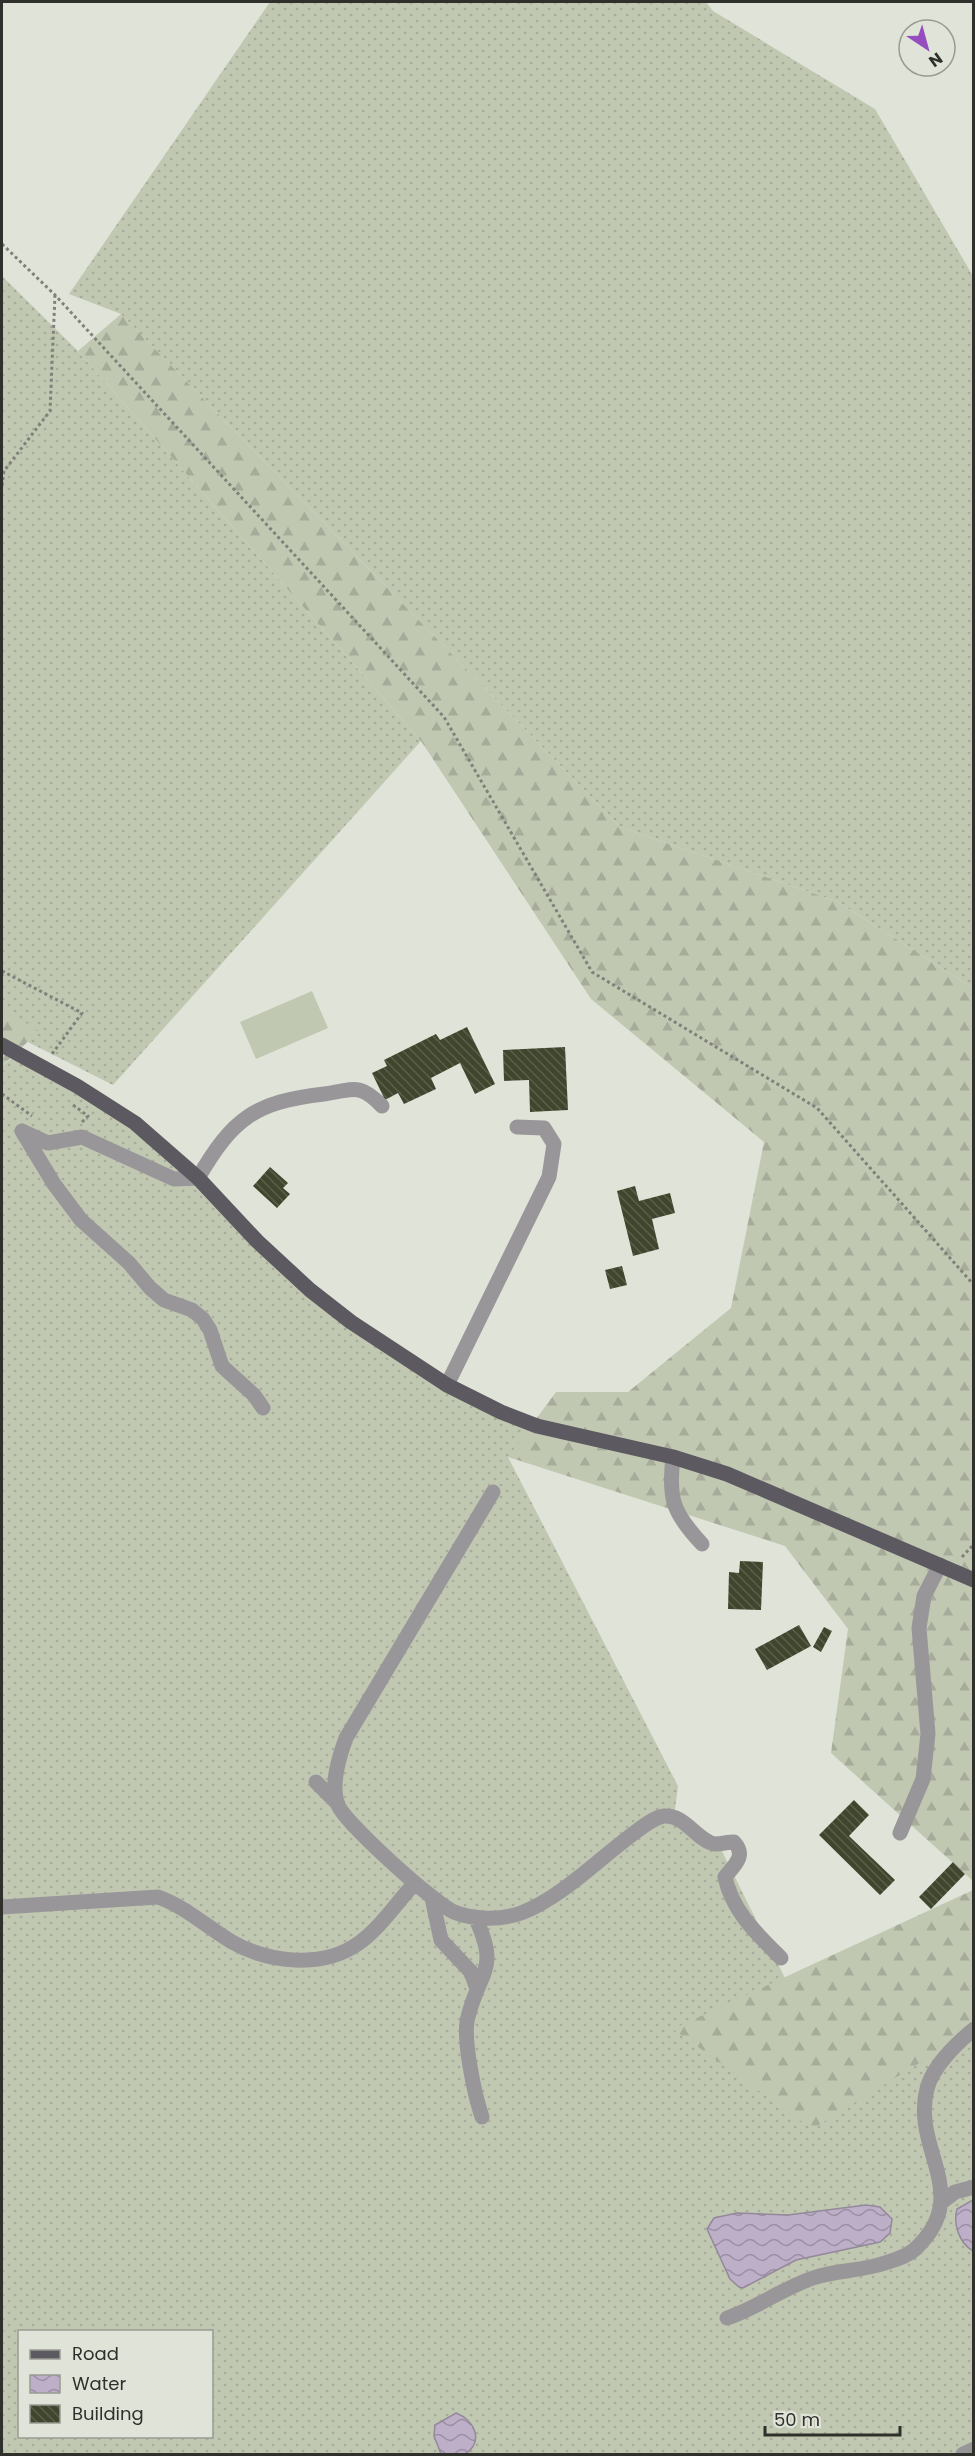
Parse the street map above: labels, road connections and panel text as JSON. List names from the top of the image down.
{
  "legend": ["Road", "Water", "Building"],
  "scale_bar": "50 m",
  "north": "bottom right"
}
